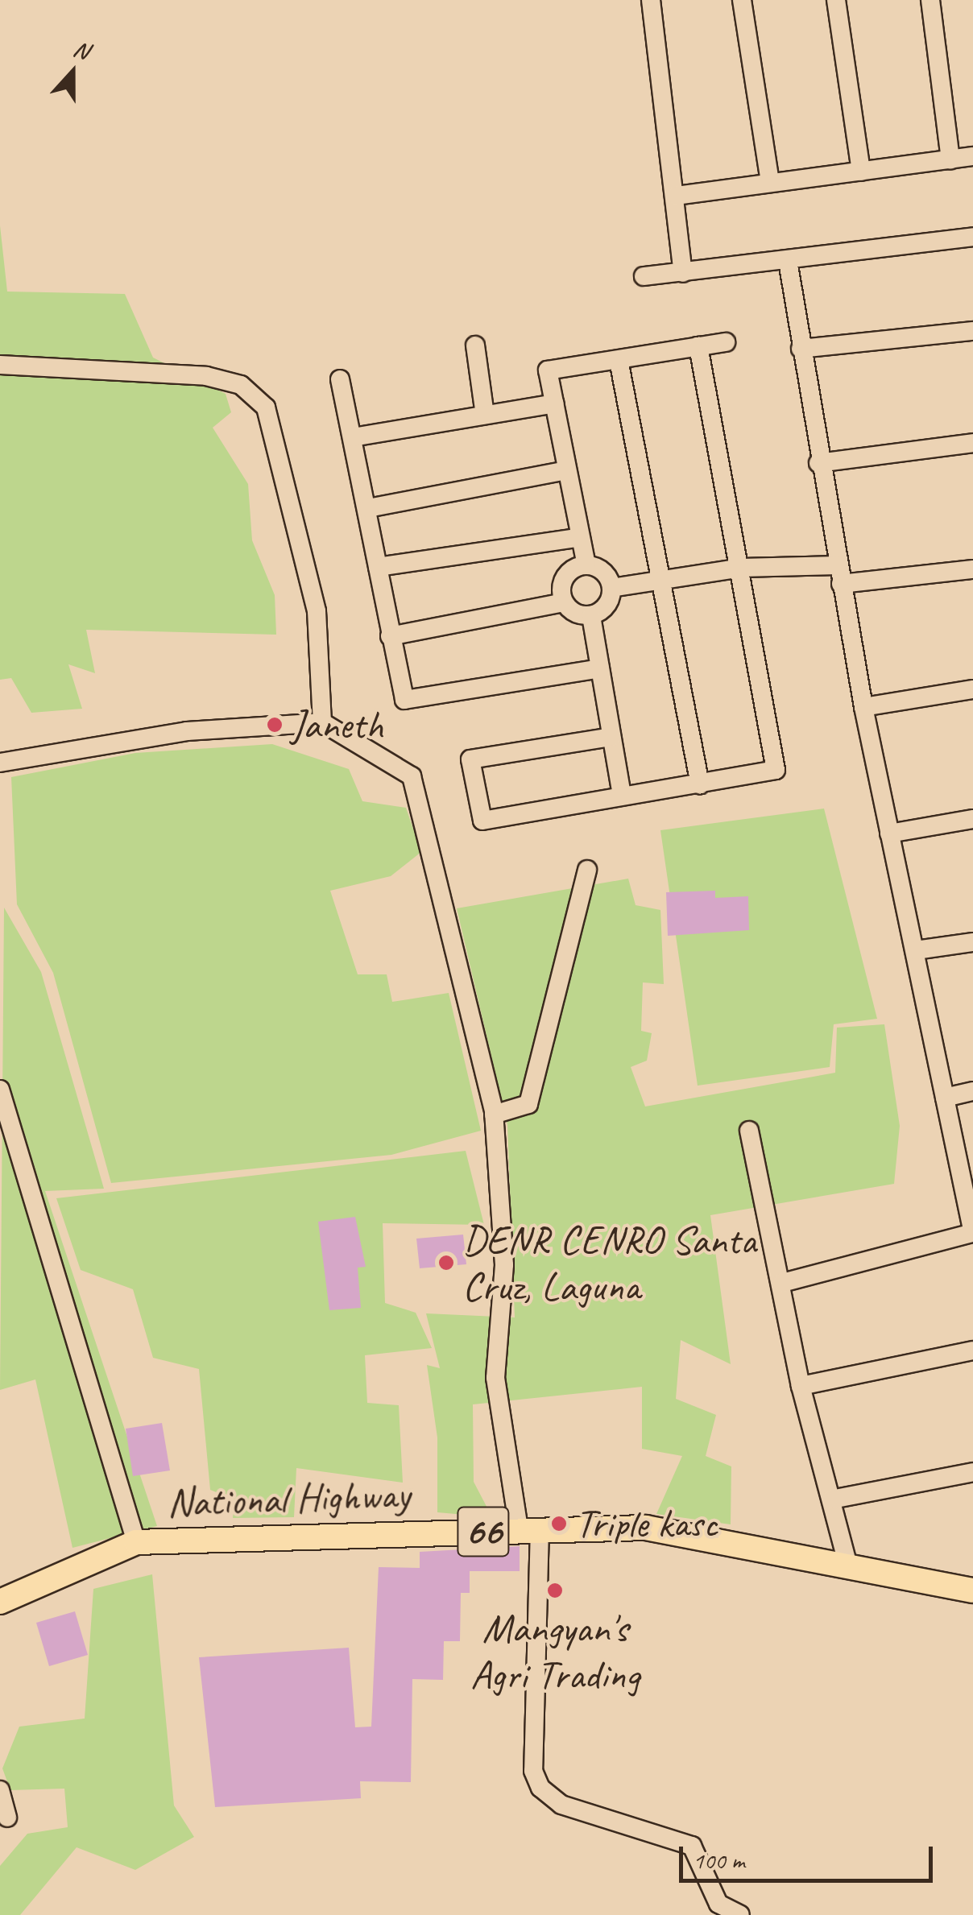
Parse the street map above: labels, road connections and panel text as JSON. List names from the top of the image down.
{
  "streets": {
    "main road": ["National Highway", "66"]
  },
  "places": [
    "Janeth",
    "DENR CENRO Santa Cruz, Laguna",
    "Triple kasc",
    "Mangyan's Agri Trading"
  ],
  "scale_bar": "100 m",
  "north": "top"
}
